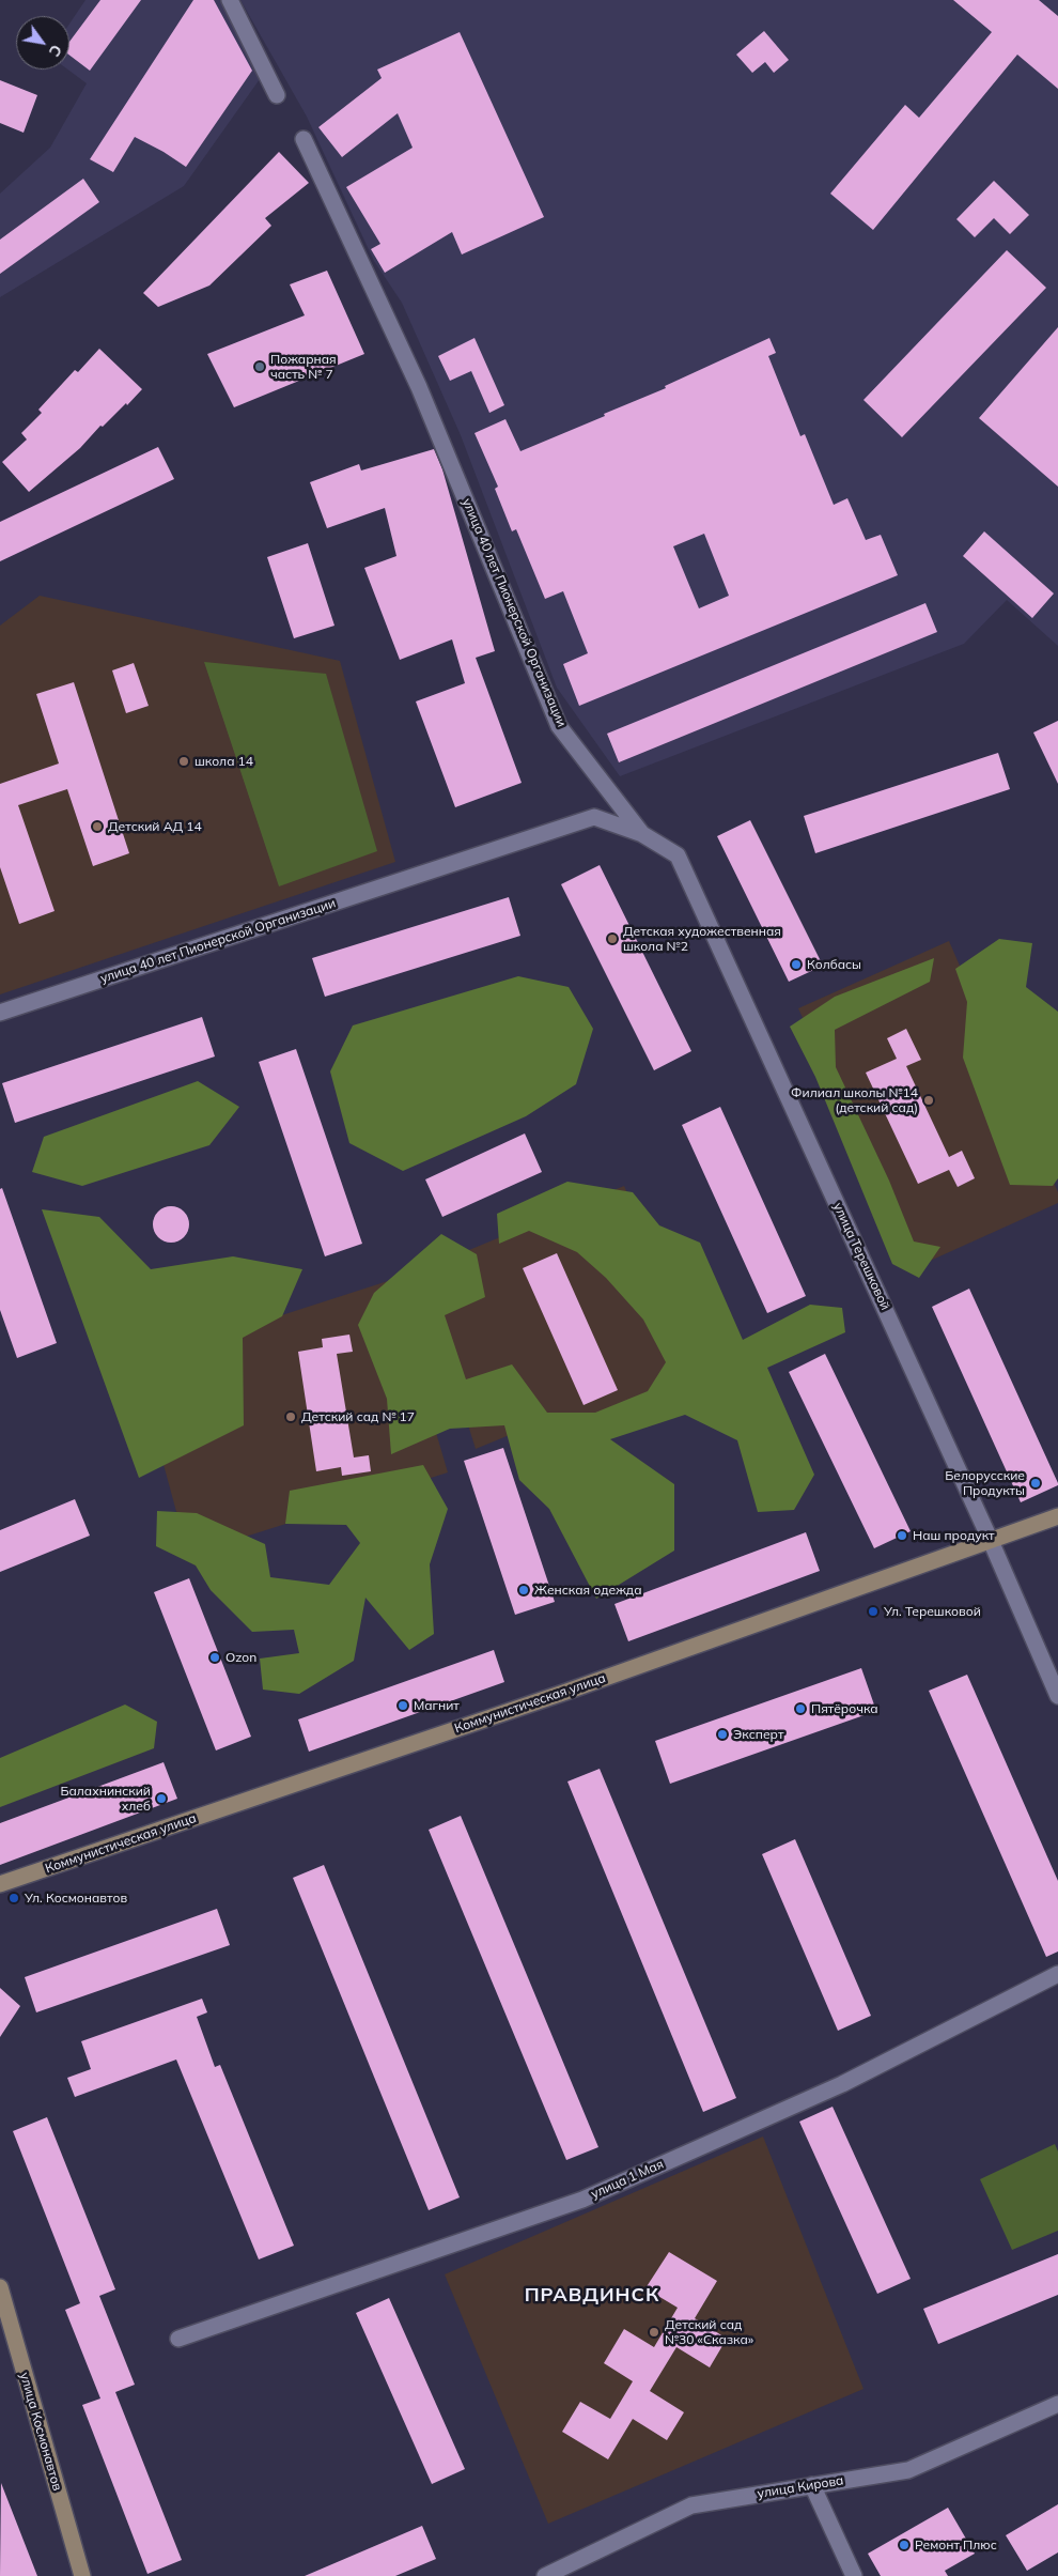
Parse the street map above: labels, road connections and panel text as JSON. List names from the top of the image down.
{
  "streets": {
    "street": [
      "улица 40 лет Пионерской Организации",
      "улица Терешковой",
      "Коммунистическая улица",
      "улица 1 Мая",
      "улица Космонавтов",
      "улица Кирова"
    ]
  },
  "crossings": [
    ["улица 40 лет Пионерской Организации", "улица Терешковой"],
    ["улица Терешковой", "Коммунистическая улица"]
  ],
  "districts": ["ПРАВДИНСК"],
  "places": [
    "Пожарная часть № 7",
    "школа 14",
    "Детский АД 14",
    "Детская художественная школа №2",
    "Колбасы",
    "Филиал школы №14 (детский сад)",
    "Детский сад № 17",
    "Белорусские Продукты",
    "Наш продукт",
    "Женская одежда",
    "Ул. Терешковой",
    "Ozon",
    "Магнит",
    "Пятёрочка",
    "Эксперт",
    "Балахнинский хлеб",
    "Ул. Космонавтов",
    "Детский сад №30 «Сказка»",
    "Ремонт Плюс"
  ],
  "north": "bottom right"
}
